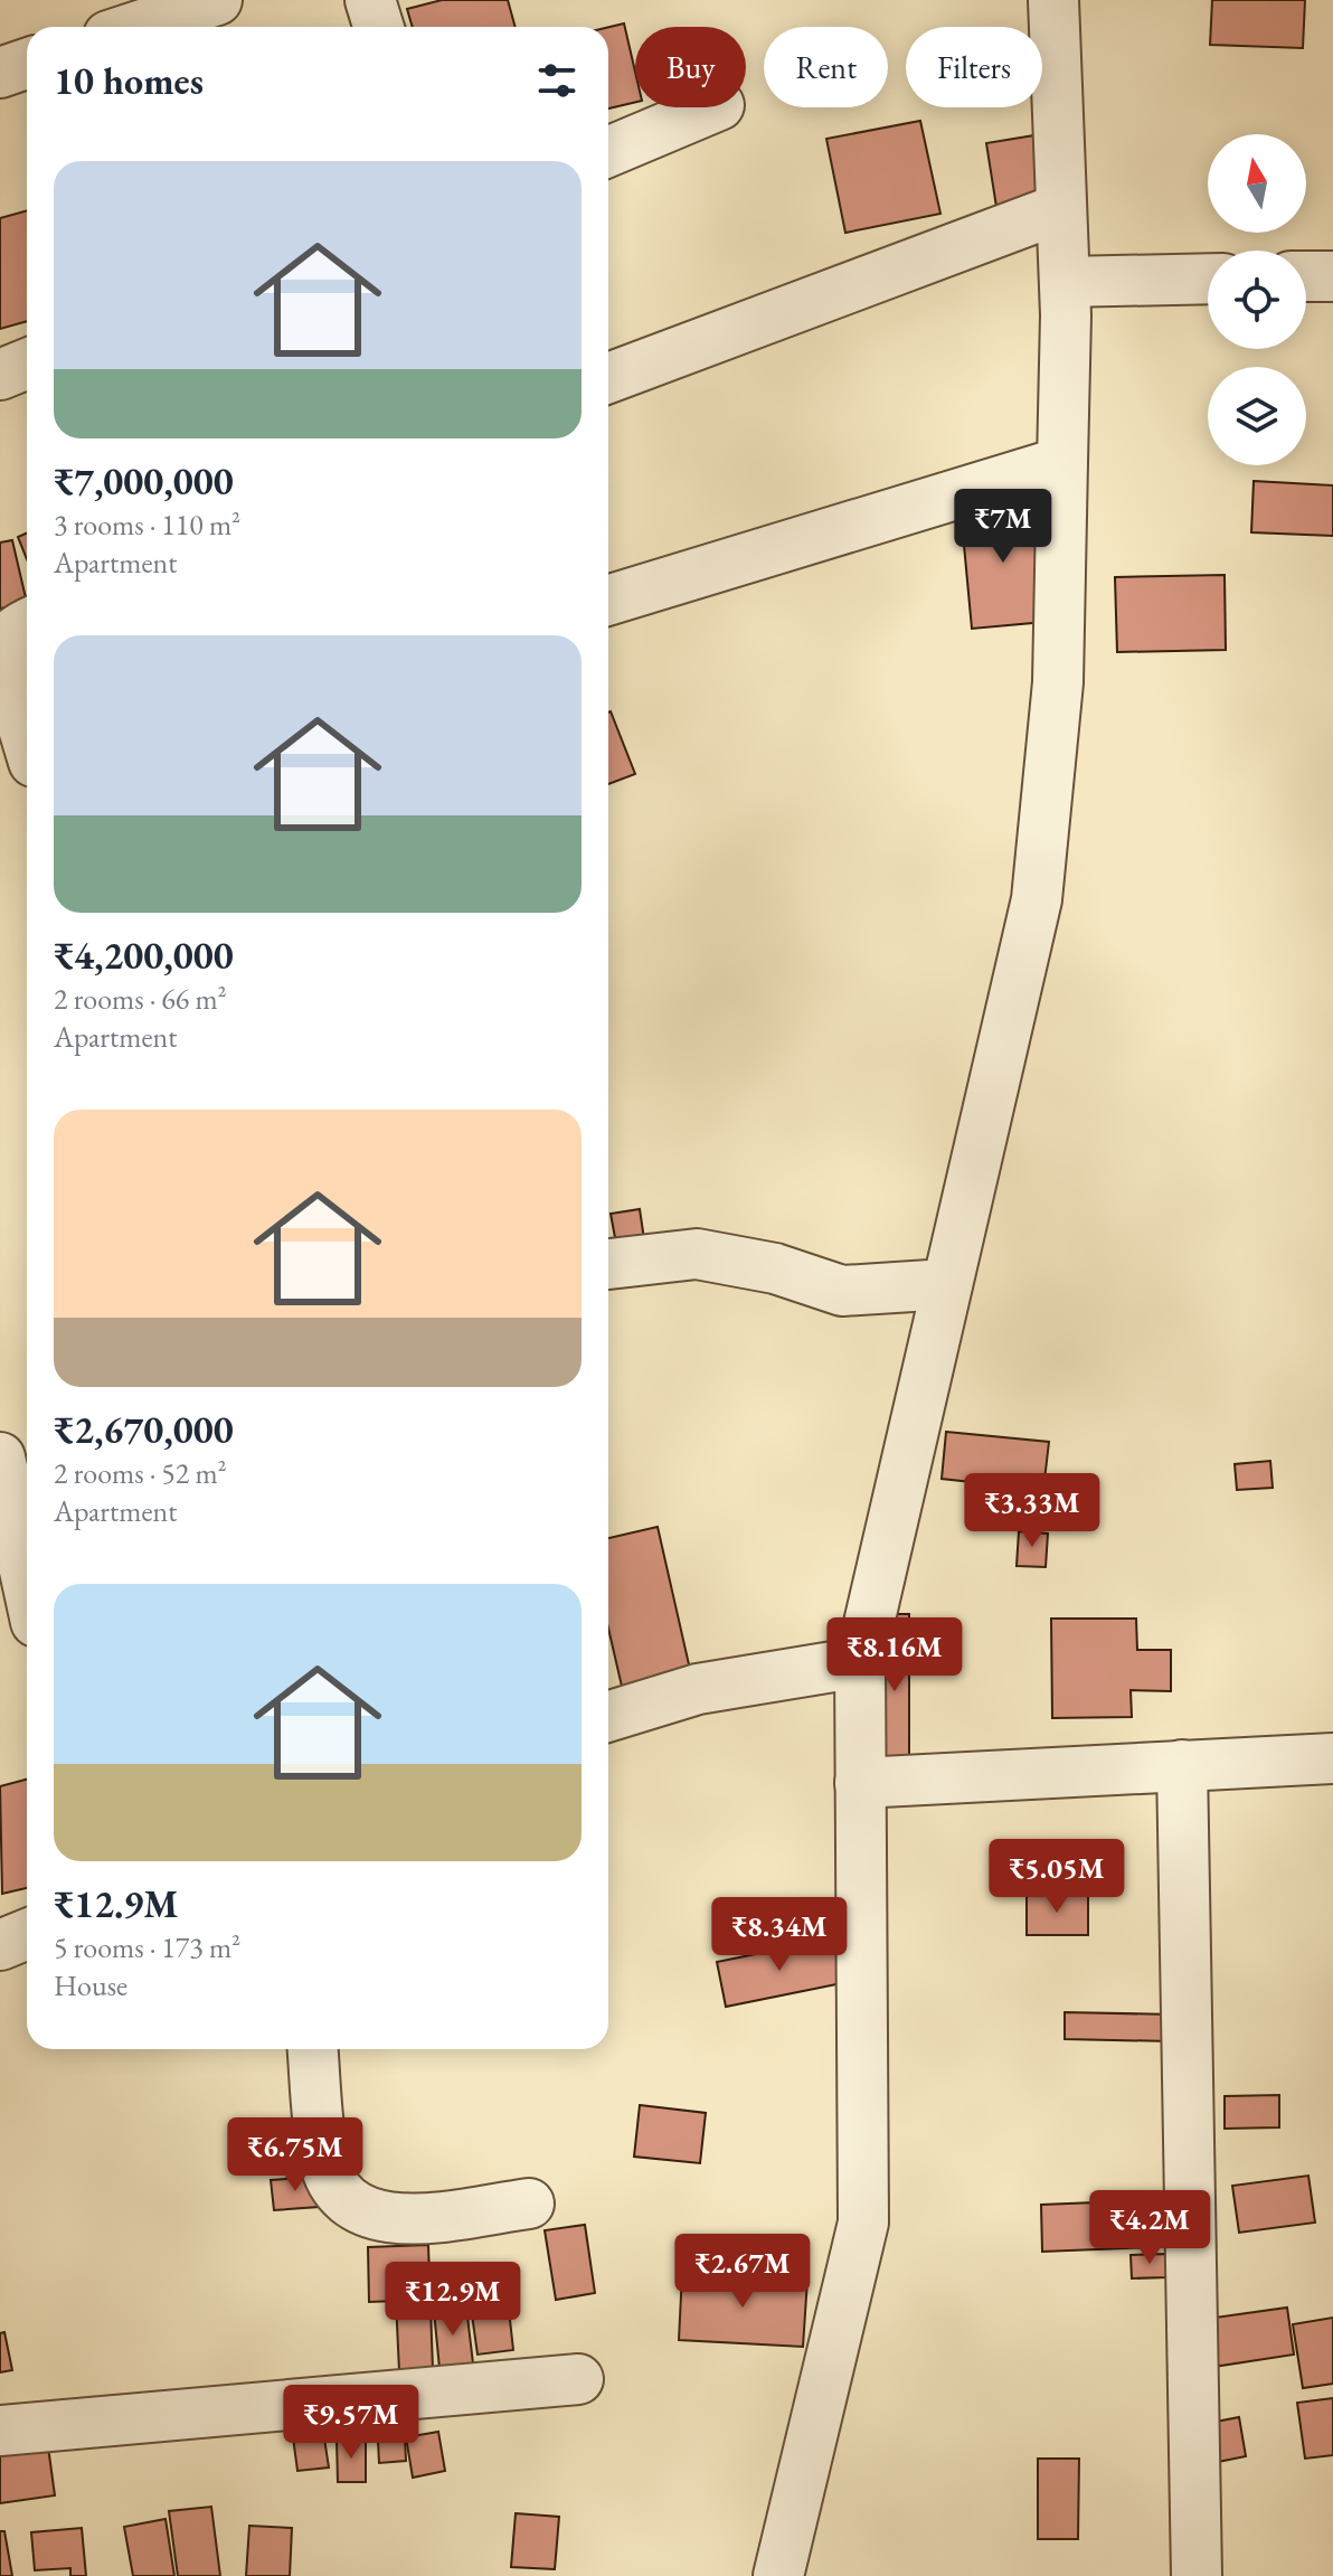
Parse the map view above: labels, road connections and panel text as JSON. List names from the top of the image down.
{
  "north": "top",
  "page": {
    "chip": ["Buy", "Rent", "Filters"],
    "heading": "10 homes",
    "list": [
      {
        "name": "₹7,000,000",
        "note": "3 rooms · 110 m² · Apartment"
      },
      {
        "name": "₹4,200,000",
        "note": "2 rooms · 66 m² · Apartment"
      },
      {
        "name": "₹2,670,000",
        "note": "2 rooms · 52 m² · Apartment"
      },
      {
        "name": "₹12.9M",
        "note": "5 rooms · 173 m² · House"
      }
    ],
    "price": [
      "₹7M",
      "₹3.33M",
      "₹8.16M",
      "₹5.05M",
      "₹8.34M",
      "₹6.75M",
      "₹4.2M",
      "₹2.67M",
      "₹12.9M",
      "₹9.57M"
    ]
  }
}
